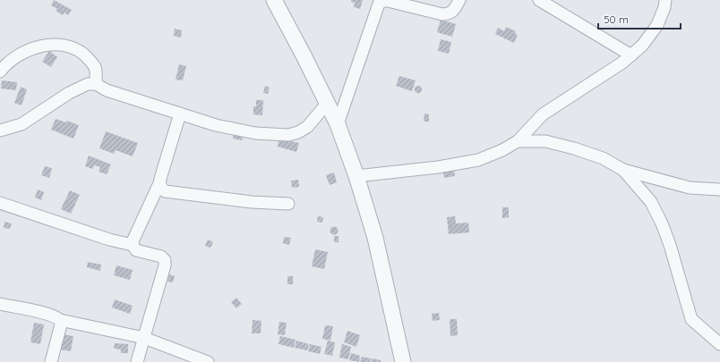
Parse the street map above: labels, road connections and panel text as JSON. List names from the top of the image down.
{
  "scale_bar": "50 m"
}
